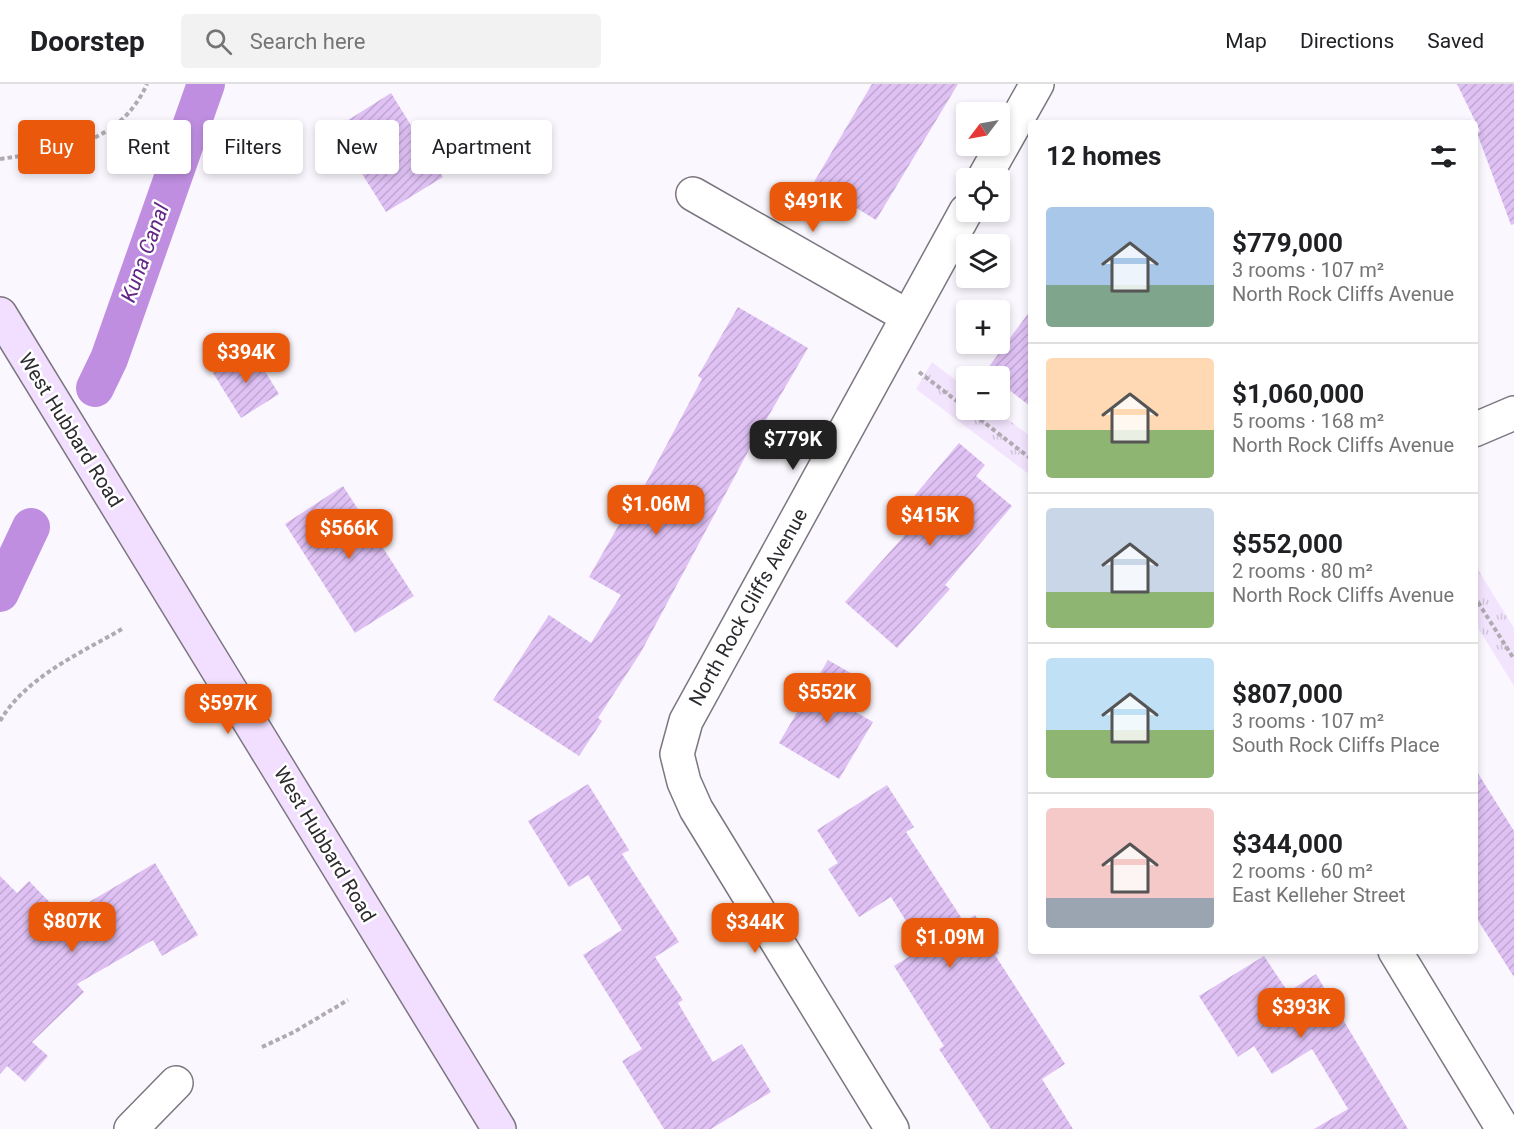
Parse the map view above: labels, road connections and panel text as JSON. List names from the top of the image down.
{
  "streets": {
    "street": ["West Hubbard Road", "North Rock Cliffs Avenue"]
  },
  "water": ["Kuna Canal"],
  "north": "bottom left",
  "page": {
    "header": "Doorstep",
    "search": "Search here",
    "nav": ["Map", "Directions", "Saved"],
    "map_buttons": ["+", "−"],
    "chip": [
      "Buy",
      "Rent",
      "Filters",
      "New",
      "Apartment"
    ],
    "heading": "12 homes",
    "price": [
      "$491K",
      "$394K",
      "$779K",
      "$1.06M",
      "$415K",
      "$566K",
      "$552K",
      "$597K",
      "$807K",
      "$344K",
      "$1.09M",
      "$393K"
    ],
    "list": [
      {
        "name": "$779,000",
        "note": "3 rooms · 107 m² · North Rock Cliffs Avenue"
      },
      {
        "name": "$1,060,000",
        "note": "5 rooms · 168 m² · North Rock Cliffs Avenue"
      },
      {
        "name": "$552,000",
        "note": "2 rooms · 80 m² · North Rock Cliffs Avenue"
      },
      {
        "name": "$807,000",
        "note": "3 rooms · 107 m² · South Rock Cliffs Place"
      },
      {
        "name": "$344,000",
        "note": "2 rooms · 60 m² · East Kelleher Street"
      }
    ]
  }
}
